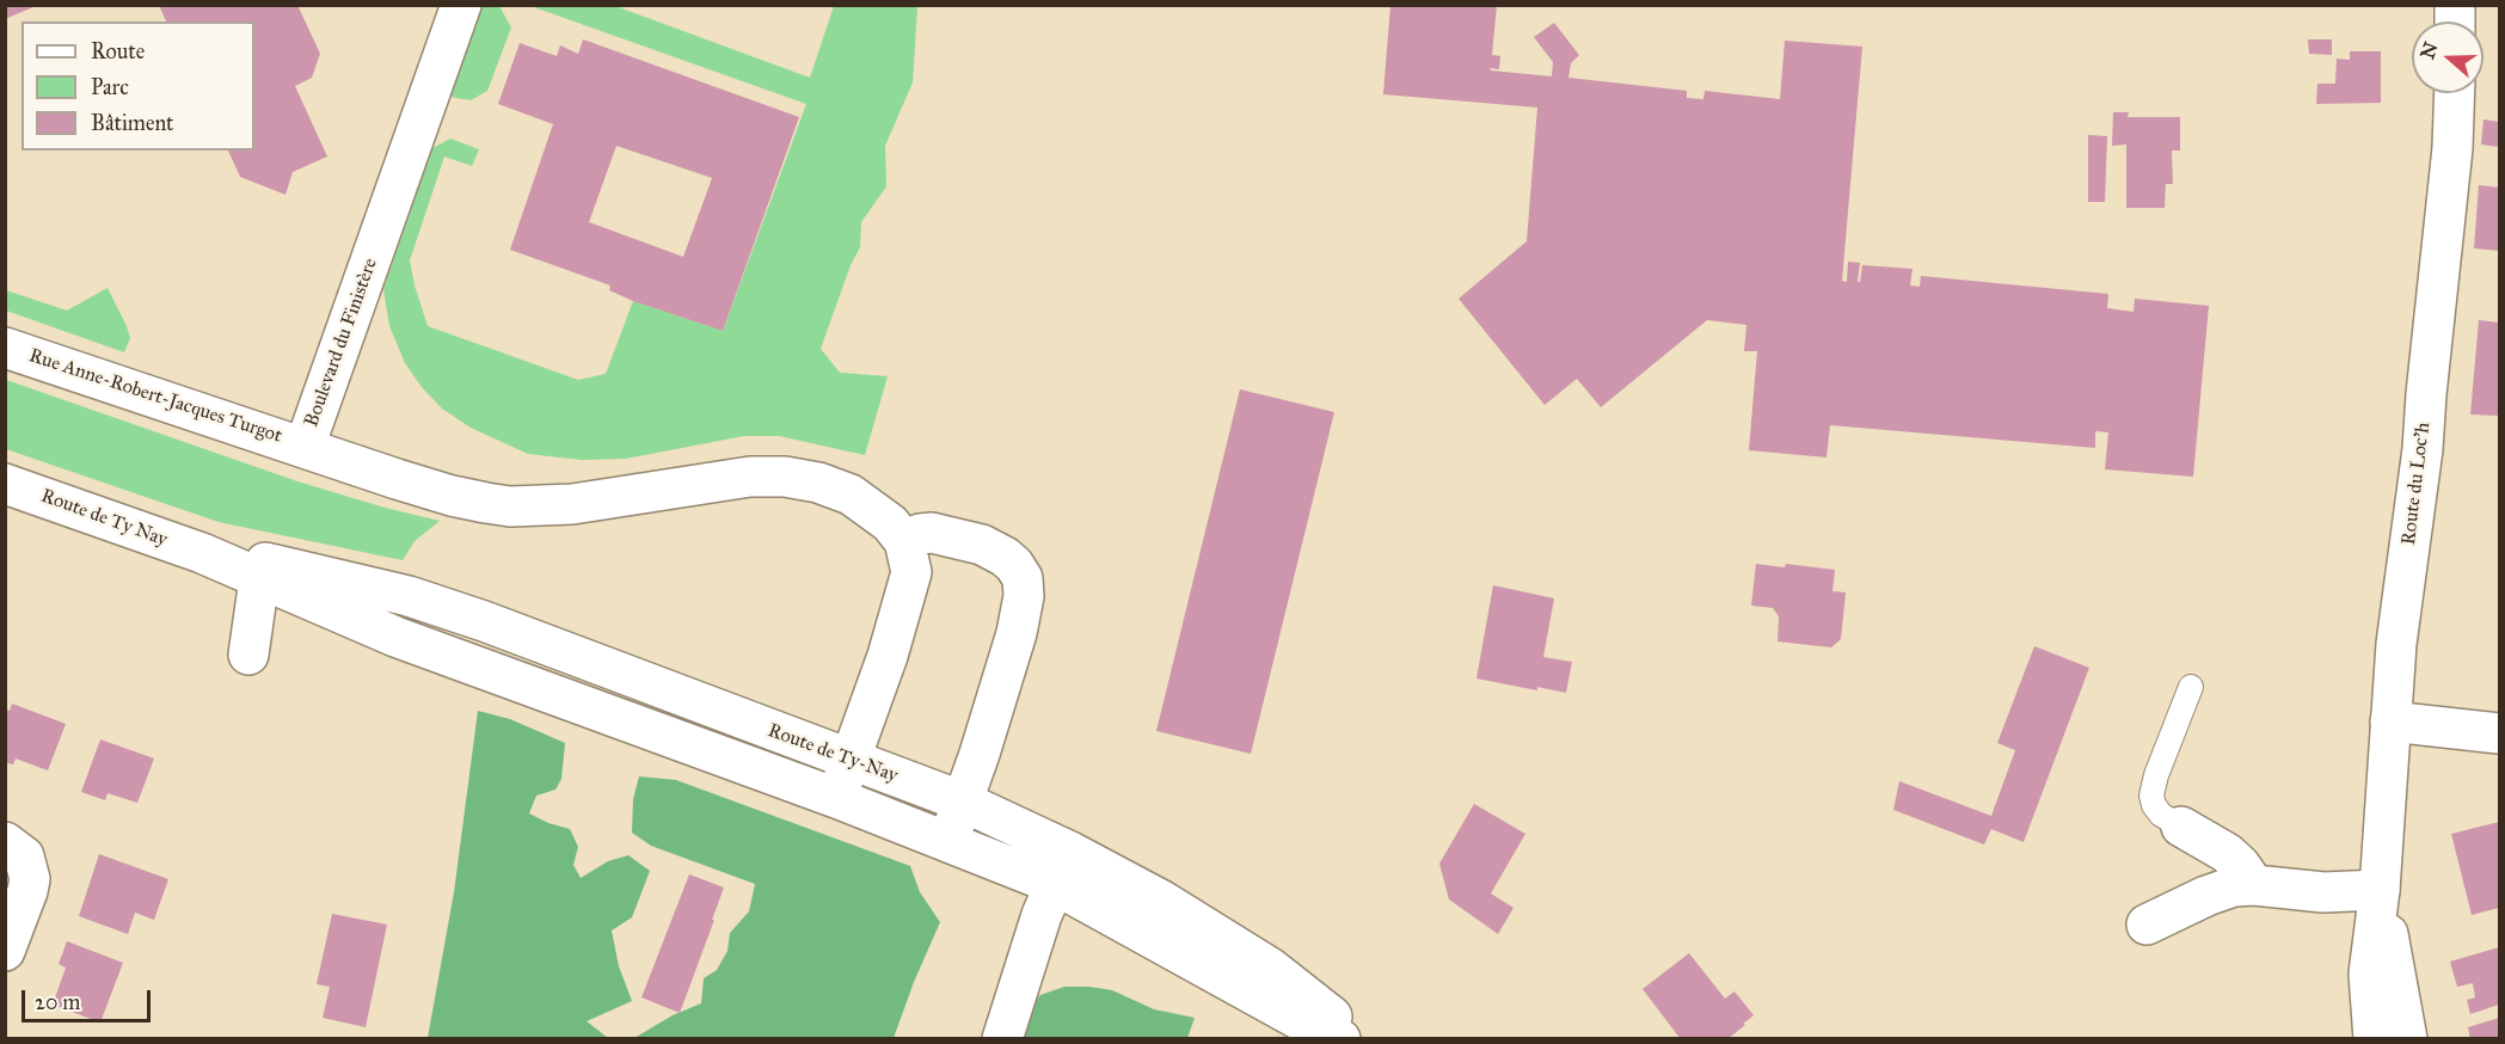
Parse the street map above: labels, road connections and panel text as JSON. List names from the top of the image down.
{
  "streets": {
    "main road": [
      "Boulevard du Finistère",
      "Rue Anne-Robert-Jacques Turgot",
      "Route du Loc'h",
      "Route de Ty Nay",
      "Route de Ty-Nay"
    ]
  },
  "crossings": [
    ["Boulevard du Finistère", "Rue Anne-Robert-Jacques Turgot"],
    ["Route de Ty Nay", "Route de Ty-Nay"]
  ],
  "legend": ["Route", "Parc", "Bâtiment"],
  "scale_bar": "20 m",
  "north": "left"
}
